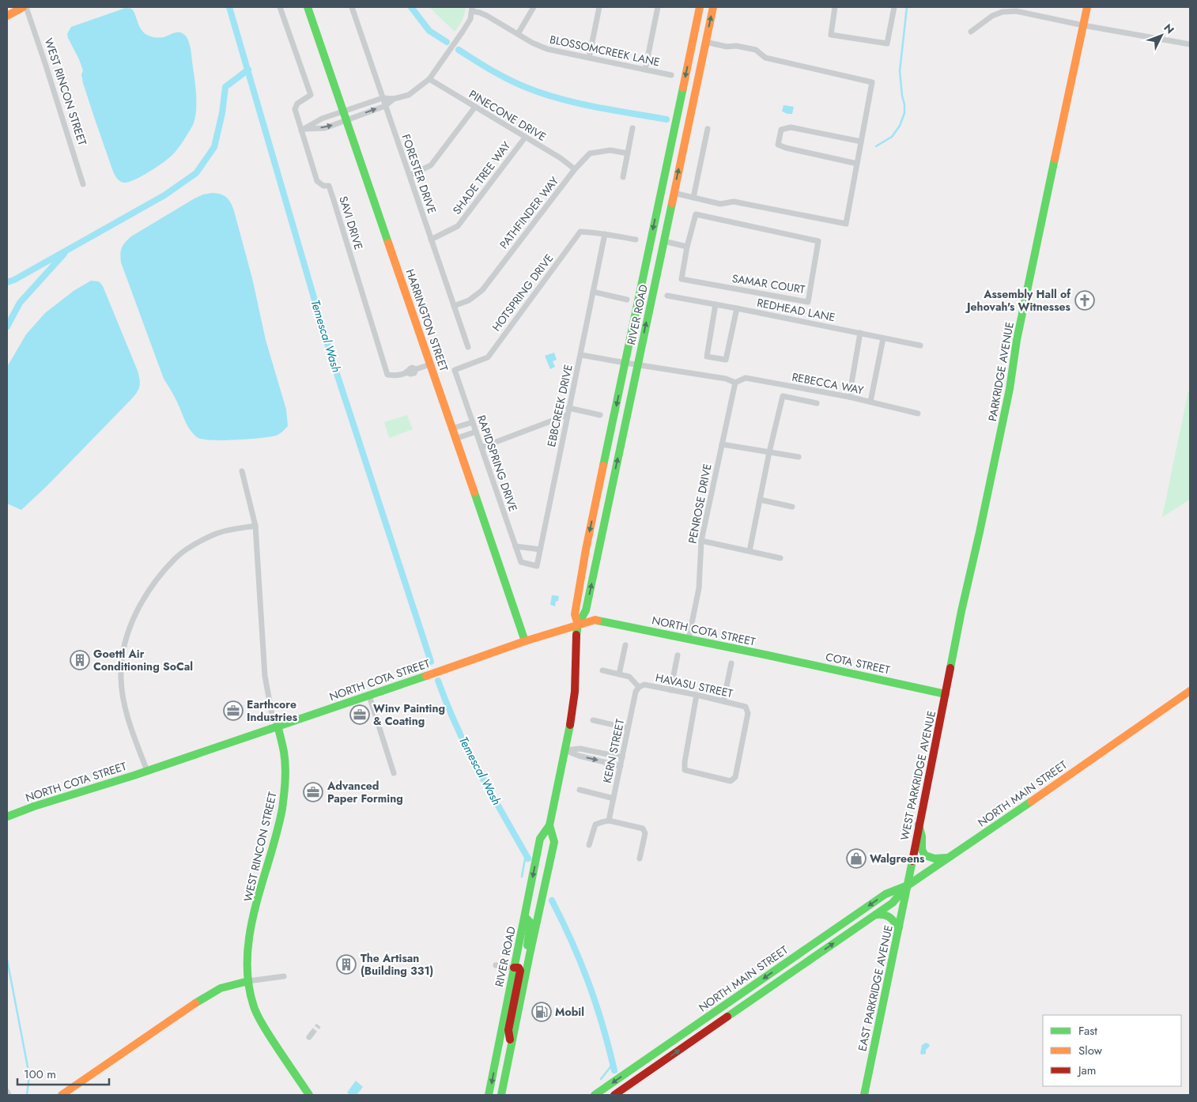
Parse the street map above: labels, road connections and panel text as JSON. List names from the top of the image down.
{
  "streets": {
    "main road": [
      "WEST RINCON STREET",
      "RIVER ROAD",
      "HARRINGTON STREET",
      "PARKRIDGE AVENUE",
      "NORTH COTA STREET",
      "COTA STREET",
      "WEST PARKRIDGE AVENUE",
      "NORTH MAIN STREET",
      "EAST PARKRIDGE AVENUE"
    ],
    "street": [
      "BLOSSOMCREEK LANE",
      "PINECONE DRIVE",
      "FORESTER DRIVE",
      "SHADE TREE WAY",
      "PATHFINDER WAY",
      "SAVI DRIVE",
      "SAMAR COURT",
      "HOTSPRING DRIVE",
      "REDHEAD LANE",
      "REBECCA WAY",
      "EBBCREEK DRIVE",
      "RAPIDSPRING DRIVE",
      "PENROSE DRIVE",
      "HAVASU STREET",
      "KERN STREET"
    ]
  },
  "crossings": [
    ["WEST RINCON STREET", "NORTH COTA STREET"],
    ["PINECONE DRIVE", "SHADE TREE WAY"],
    ["PINECONE DRIVE", "PATHFINDER WAY"],
    ["FORESTER DRIVE", "SHADE TREE WAY"],
    ["FORESTER DRIVE", "PATHFINDER WAY"],
    ["SAVI DRIVE", "HARRINGTON STREET"],
    ["HOTSPRING DRIVE", "EBBCREEK DRIVE"],
    ["HOTSPRING DRIVE", "RAPIDSPRING DRIVE"],
    ["RIVER ROAD", "NORTH COTA STREET"],
    ["HARRINGTON STREET", "NORTH COTA STREET"],
    ["PARKRIDGE AVENUE", "COTA STREET"],
    ["PARKRIDGE AVENUE", "WEST PARKRIDGE AVENUE"],
    ["REBECCA WAY", "PENROSE DRIVE"],
    ["EBBCREEK DRIVE", "RAPIDSPRING DRIVE"],
    ["PENROSE DRIVE", "NORTH COTA STREET"],
    ["NORTH COTA STREET", "COTA STREET"],
    ["COTA STREET", "WEST PARKRIDGE AVENUE"],
    ["HAVASU STREET", "KERN STREET"],
    ["WEST PARKRIDGE AVENUE", "NORTH MAIN STREET"],
    ["WEST PARKRIDGE AVENUE", "EAST PARKRIDGE AVENUE"],
    ["NORTH MAIN STREET", "EAST PARKRIDGE AVENUE"]
  ],
  "water": ["Temescal Wash"],
  "places": {
    "church": ["Assembly Hall of Jehovah's Witnesses"],
    "building": ["Goettl Air Conditioning SoCal", "The Artisan (Building 331)"],
    "office": ["Earthcore Industries", "Winv Painting & Coating", "Advanced Paper Forming"],
    "shop": ["Walgreens"],
    "fuel station": ["Mobil"]
  },
  "legend": ["Fast", "Slow", "Jam"],
  "scale_bar": "100 m",
  "north": "top right"
}
